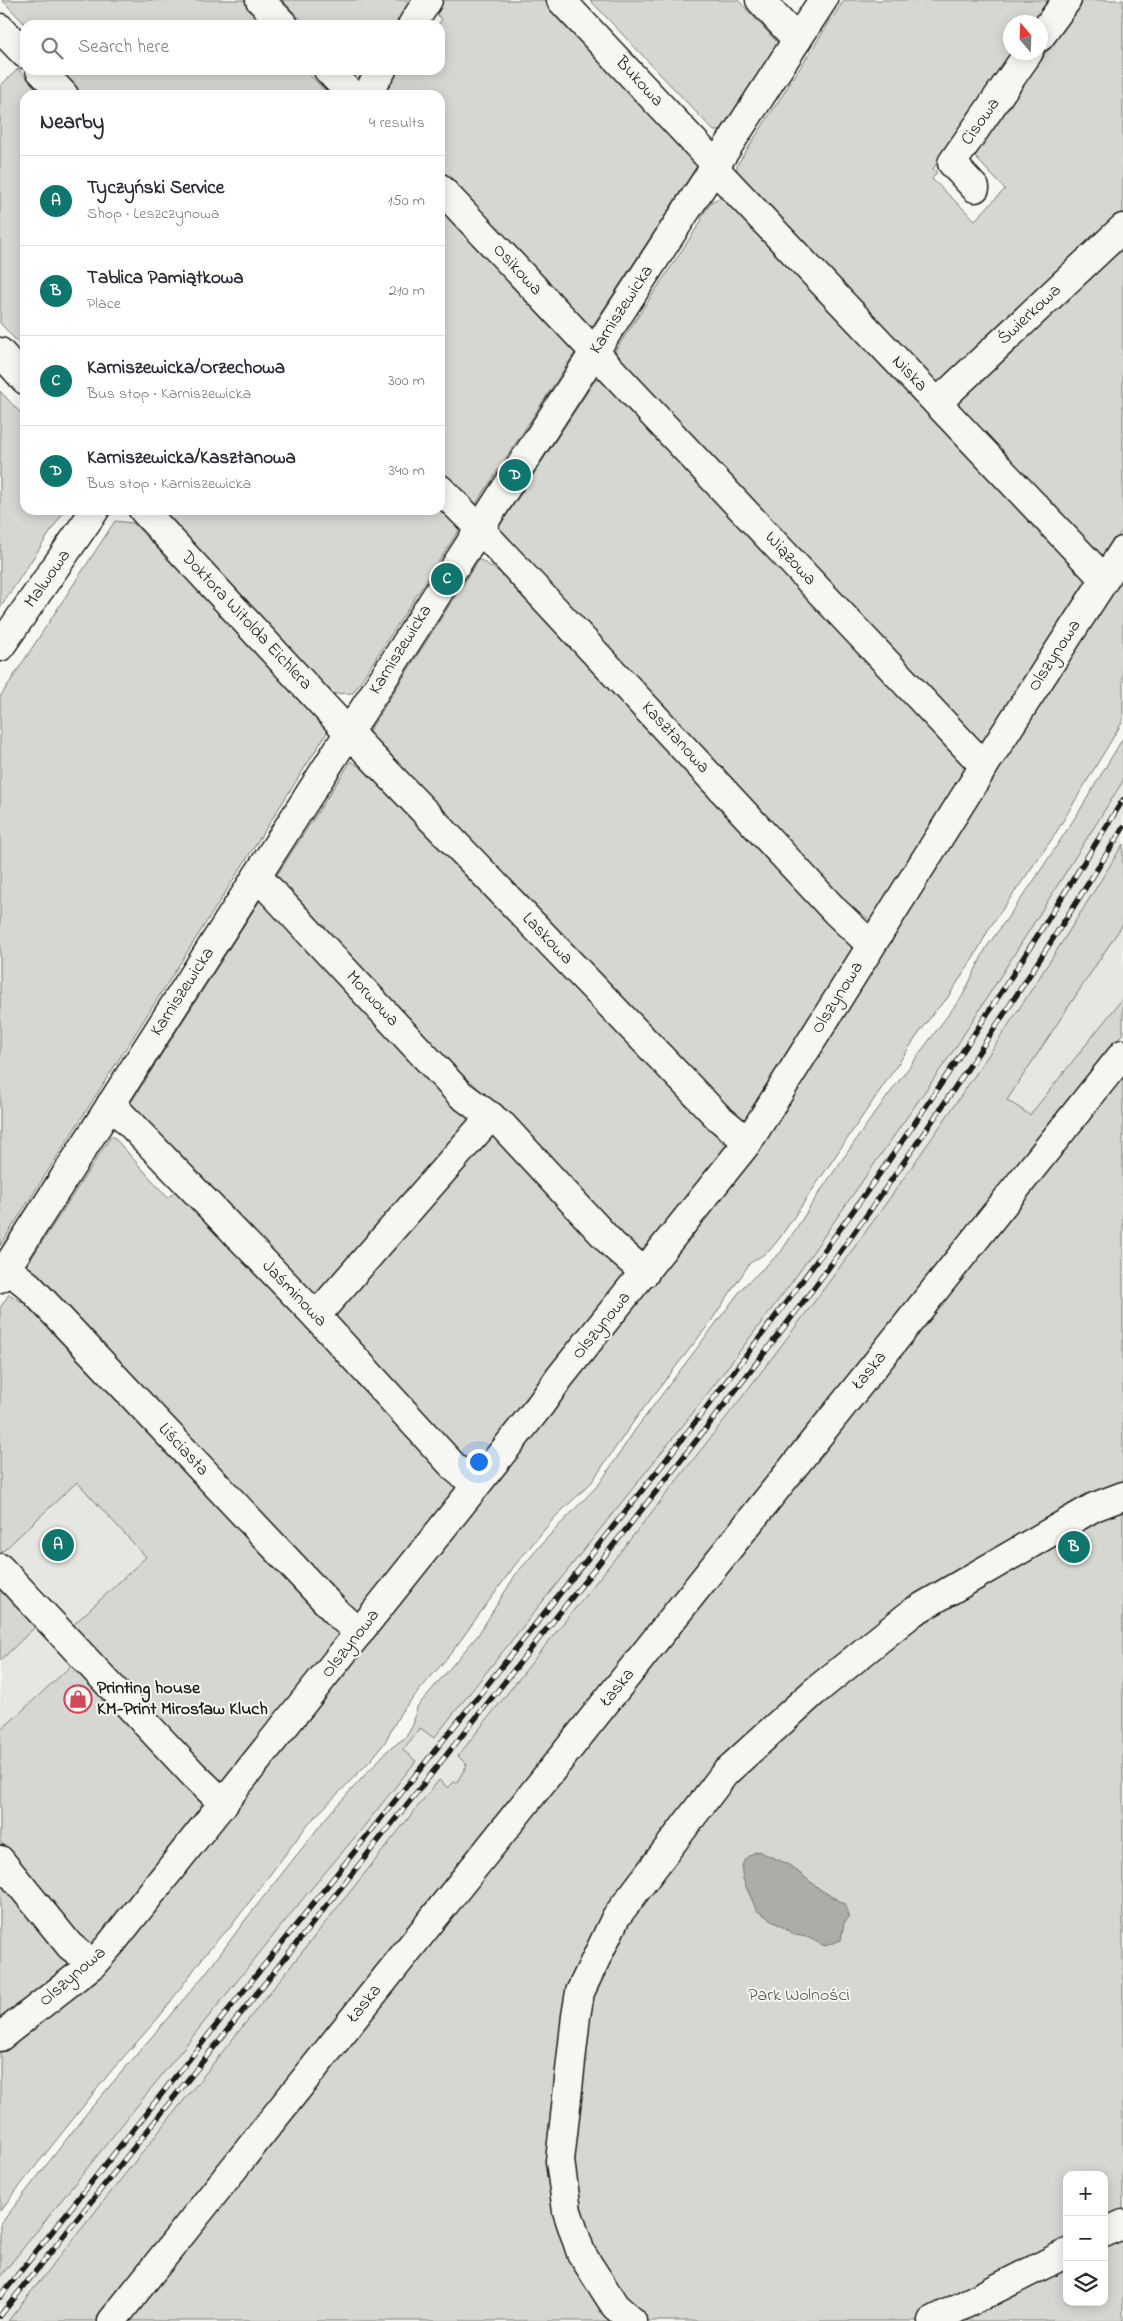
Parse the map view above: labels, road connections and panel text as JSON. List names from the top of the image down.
{
  "streets": {
    "street": [
      "Bukowa",
      "Cisowa",
      "Osikowa",
      "Karniszewicka",
      "Świerkowa",
      "Niska",
      "Wiązowa",
      "Malwowa",
      "Doktora Witolda Eichlera",
      "Olszynowa",
      "Kasztanowa",
      "Laskowa",
      "Morwowa",
      "Jaśminowa",
      "Łaska",
      "Liściasta"
    ]
  },
  "crossings": [
    ["Bukowa", "Karniszewicka"],
    ["Bukowa", "Niska"],
    ["Osikowa", "Karniszewicka"],
    ["Osikowa", "Wiązowa"],
    ["Karniszewicka", "Niska"],
    ["Karniszewicka", "Wiązowa"],
    ["Karniszewicka", "Doktora Witolda Eichlera"],
    ["Karniszewicka", "Kasztanowa"],
    ["Karniszewicka", "Laskowa"],
    ["Karniszewicka", "Morwowa"],
    ["Karniszewicka", "Jaśminowa"],
    ["Karniszewicka", "Liściasta"],
    ["Świerkowa", "Niska"],
    ["Niska", "Olszynowa"],
    ["Wiązowa", "Olszynowa"],
    ["Doktora Witolda Eichlera", "Laskowa"],
    ["Olszynowa", "Kasztanowa"],
    ["Olszynowa", "Laskowa"],
    ["Olszynowa", "Morwowa"],
    ["Olszynowa", "Jaśminowa"],
    ["Olszynowa", "Liściasta"]
  ],
  "parks": ["Park Wolności"],
  "places": {
    "shop": ["Printing house KM-Print Mirosław Kluch"]
  },
  "north": "top",
  "page": {
    "search": "Search here",
    "heading": ["Nearby", "4 results"],
    "list": [
      {
        "mark": "A",
        "name": "Tyczyński Service",
        "note": "Shop · Leszczynowa",
        "value": "150 m"
      },
      {
        "mark": "B",
        "name": "Tablica Pamiątkowa",
        "note": "Place",
        "value": "210 m"
      },
      {
        "mark": "C",
        "name": "Karniszewicka/Orzechowa",
        "note": "Bus stop · Karniszewicka",
        "value": "300 m"
      },
      {
        "mark": "D",
        "name": "Karniszewicka/Kasztanowa",
        "note": "Bus stop · Karniszewicka",
        "value": "340 m"
      }
    ],
    "pins": [
      "D",
      "C",
      "A",
      "B"
    ],
    "map_buttons": ["+", "−"]
  }
}
